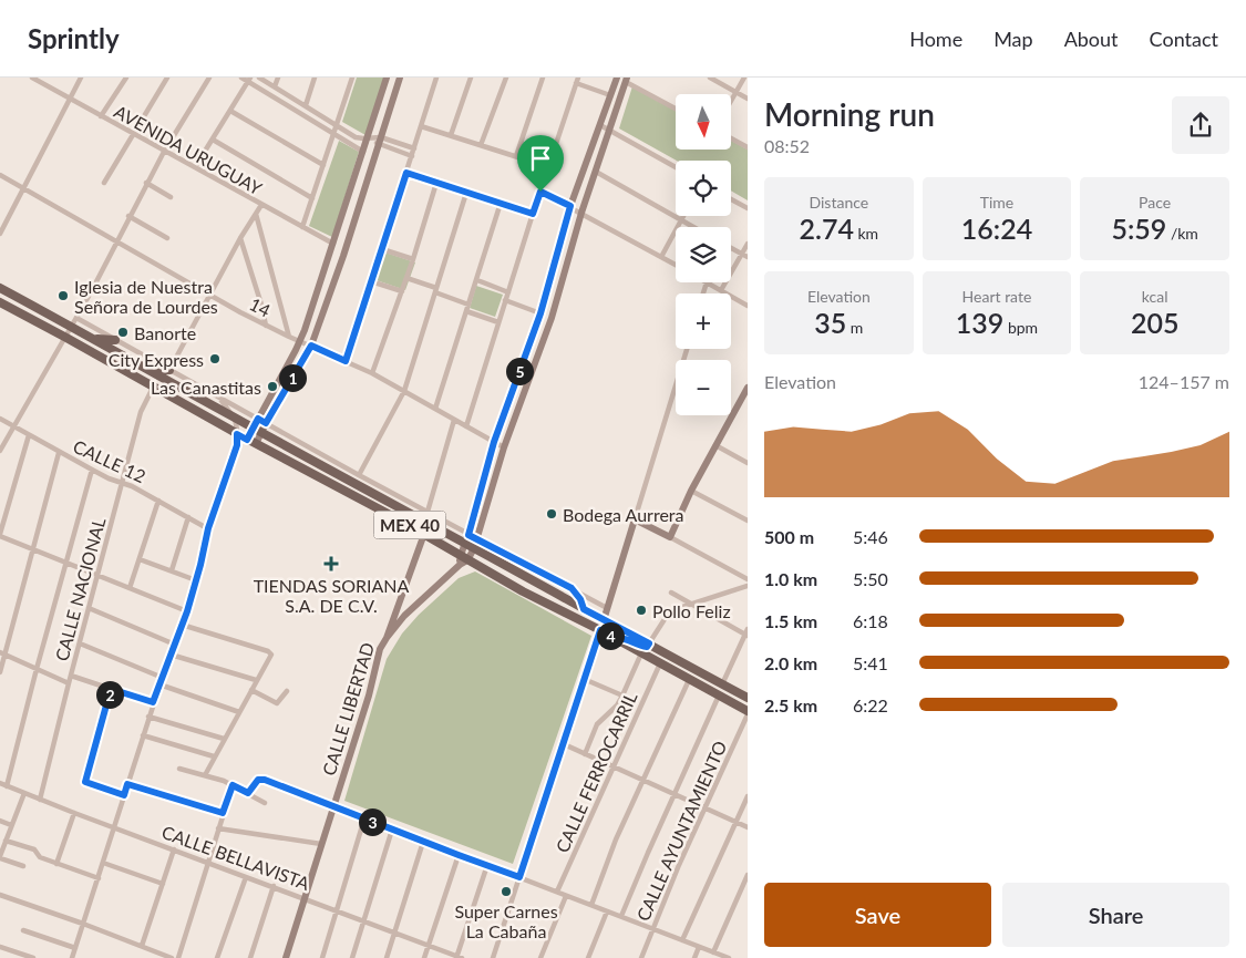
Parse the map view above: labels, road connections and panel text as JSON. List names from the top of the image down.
{
  "streets": {
    "main road": ["MEX 40"],
    "street": [
      "AVENIDA URUGUAY",
      "14",
      "CALLE 12",
      "CALLE NACIONAL",
      "CALLE LIBERTAD",
      "CALLE FERROCARRIL",
      "CALLE AYUNTAMIENTO",
      "CALLE BELLAVISTA"
    ]
  },
  "crossings": [
    ["CALLE 12", "CALLE NACIONAL"],
    ["MEX 40", "CALLE NACIONAL"],
    ["MEX 40", "CALLE LIBERTAD"],
    ["CALLE NACIONAL", "CALLE BELLAVISTA"],
    ["CALLE LIBERTAD", "CALLE BELLAVISTA"]
  ],
  "places": {
    "other": [
      "Iglesia de Nuestra Señora de Lourdes",
      "Banorte",
      "City Express",
      "Las Canastitas",
      "Bodega Aurrera",
      "Pollo Feliz",
      "Super Carnes La Cabaña"
    ],
    "health": ["TIENDAS SORIANA S.A. DE C.V."]
  },
  "north": "bottom",
  "page": {
    "header": "Sprintly",
    "nav": [
      "Home",
      "Map",
      "About",
      "Contact"
    ],
    "heading": ["Morning run", "08:52"],
    "map_buttons": ["+", "−"],
    "stats": [
      ["Distance", "2.74 km"],
      ["Time", "16:24"],
      ["Pace", "5:59 /km"],
      ["Elevation", "35 m"],
      ["Heart rate", "139 bpm"],
      ["kcal", "205"]
    ],
    "pins": [
      "5",
      "1",
      "4",
      "2",
      "3"
    ],
    "chart": ["Elevation", "124–157 m"],
    "list": [
      {
        "name": "500 m",
        "note": "5:46"
      },
      {
        "name": "1.0 km",
        "note": "5:50"
      },
      {
        "name": "1.5 km",
        "note": "6:18"
      },
      {
        "name": "2.0 km",
        "note": "5:41"
      },
      {
        "name": "2.5 km",
        "note": "6:22"
      }
    ],
    "buttons": ["Save", "Share"]
  }
}
